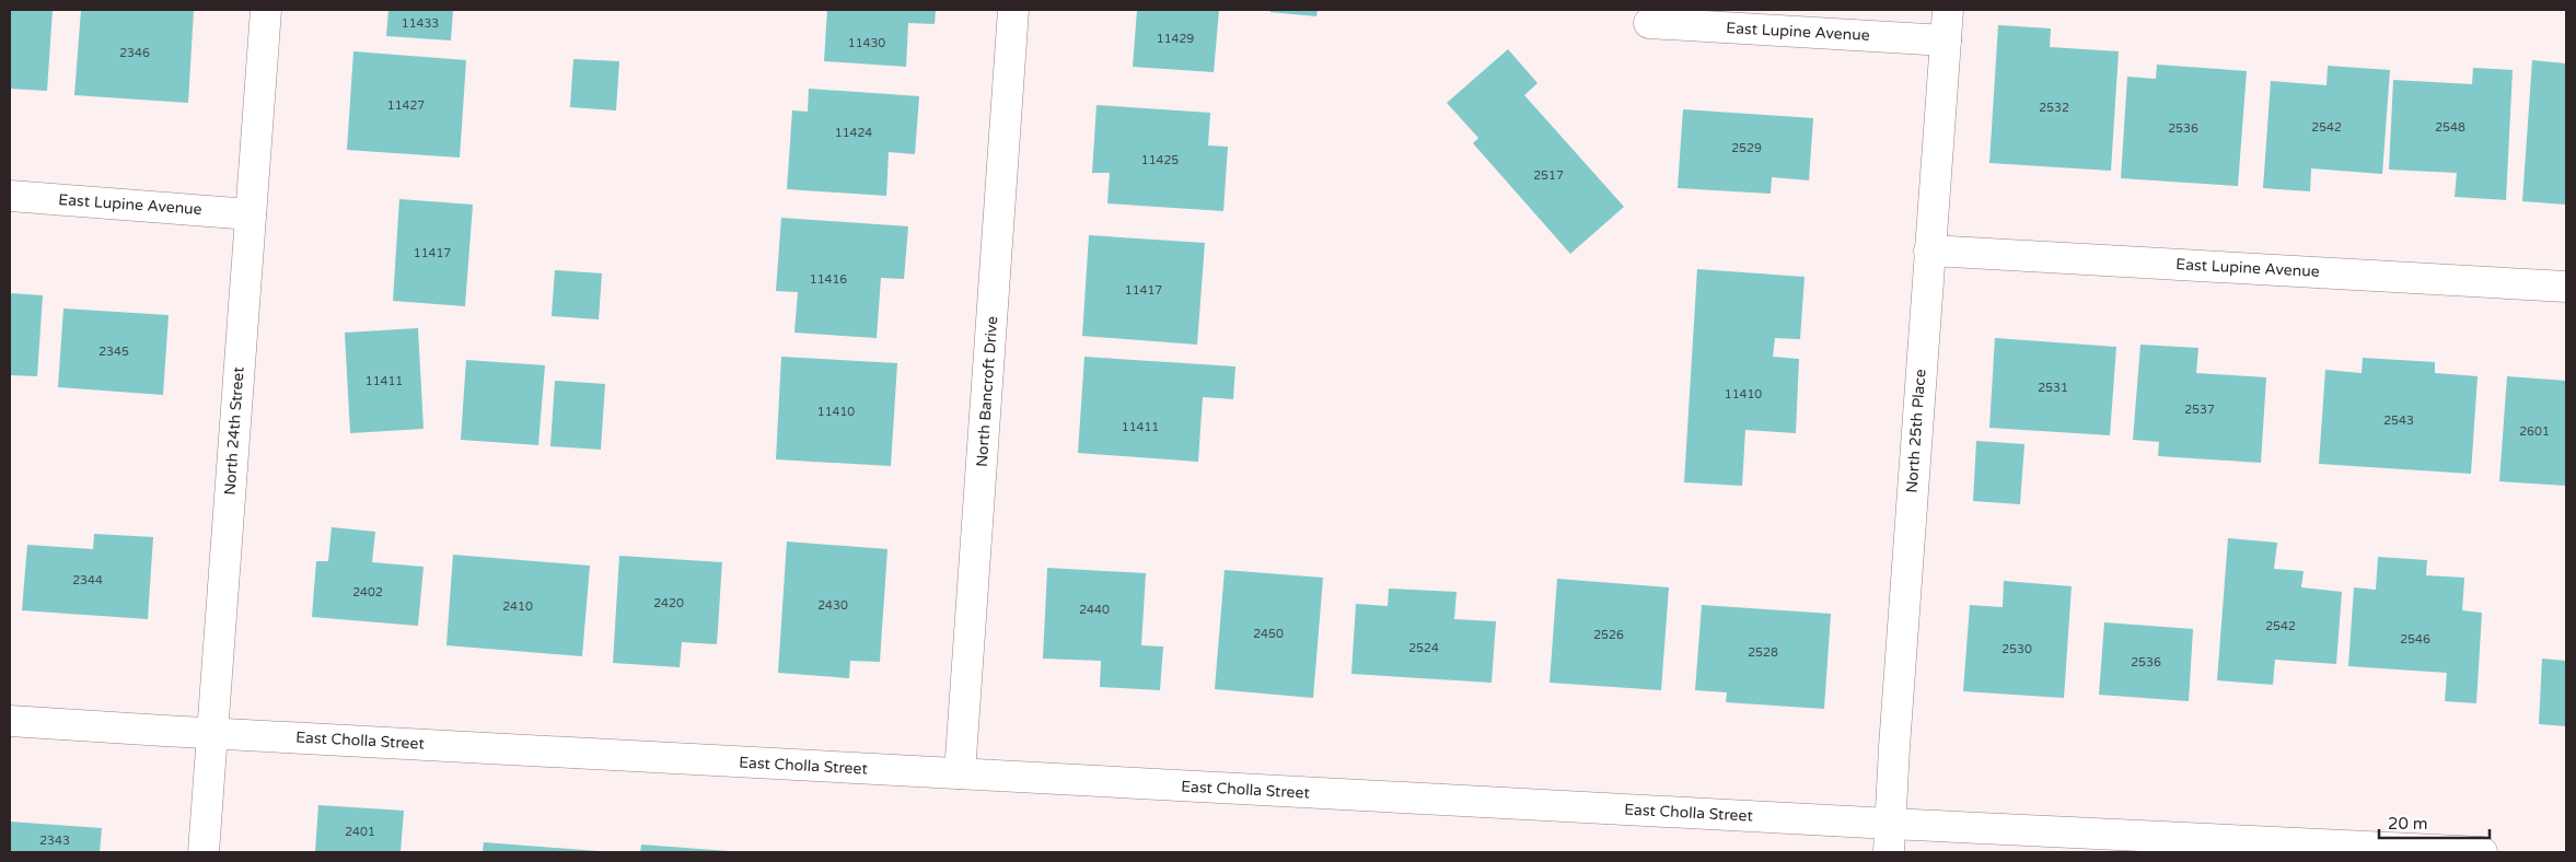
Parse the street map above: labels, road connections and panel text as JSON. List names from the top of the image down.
{
  "streets": {
    "street": [
      "East Lupine Avenue",
      "North Bancroft Drive",
      "North 24th Street",
      "North 25th Place",
      "East Cholla Street"
    ]
  },
  "crossings": [
    ["East Lupine Avenue", "North 24th Street"],
    ["East Lupine Avenue", "North 25th Place"],
    ["North Bancroft Drive", "East Cholla Street"],
    ["North 24th Street", "East Cholla Street"],
    ["North 25th Place", "East Cholla Street"]
  ],
  "house_numbers": [
    "11433",
    "11429",
    "11430",
    "2346",
    "11427",
    "2532",
    "2542",
    "2548",
    "2536",
    "11424",
    "2529",
    "11425",
    "2517",
    "11417",
    "11416",
    "11417",
    "2345",
    "11411",
    "2531",
    "11410",
    "2537",
    "11410",
    "2543",
    "11411",
    "2601",
    "2344",
    "2402",
    "2420",
    "2430",
    "2410",
    "2440",
    "2542",
    "2450",
    "2526",
    "2546",
    "2524",
    "2530",
    "2528",
    "2536",
    "2401",
    "2343"
  ],
  "scale_bar": "20 m"
}
